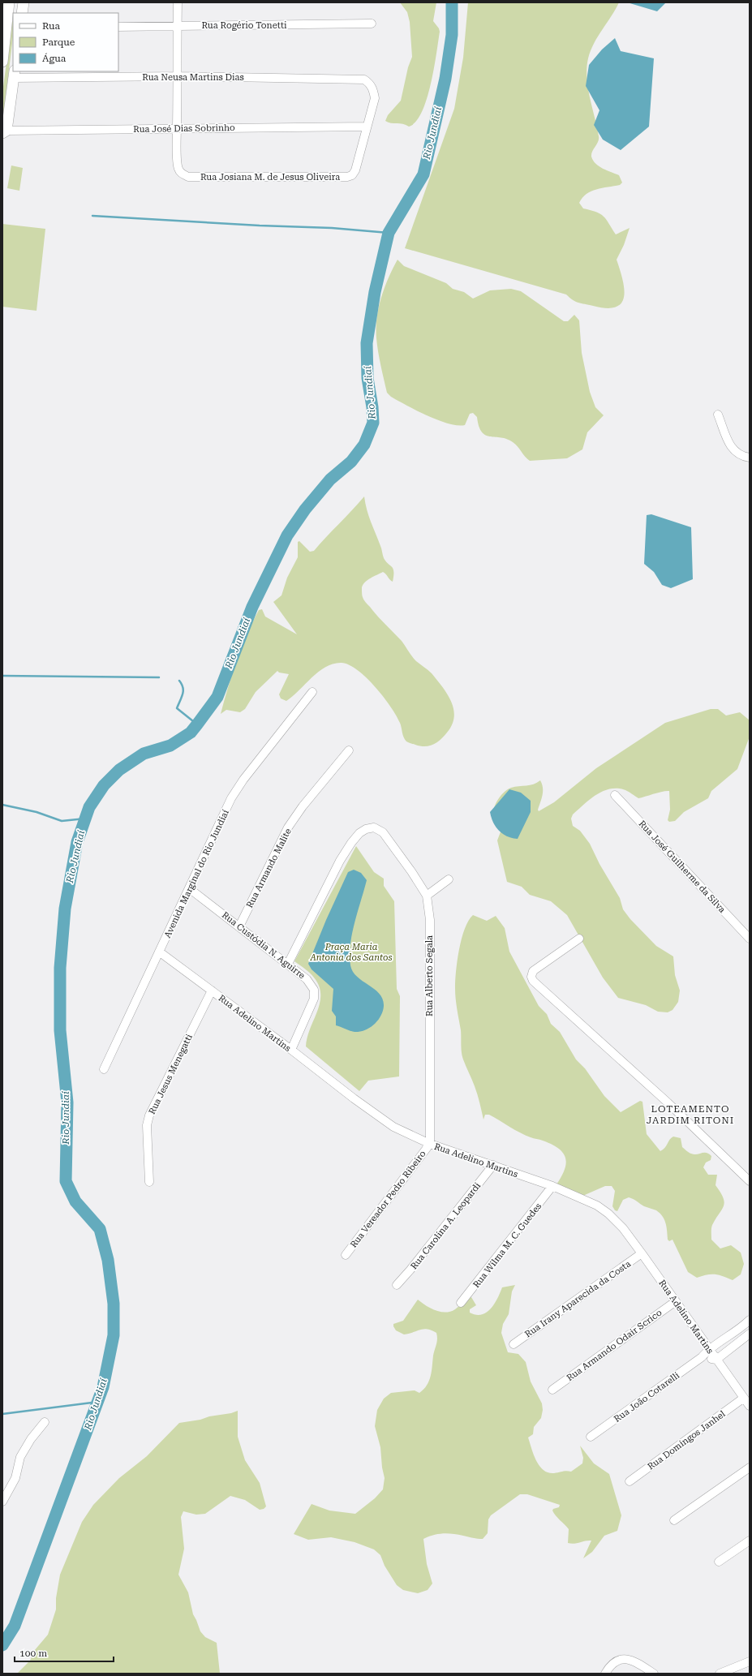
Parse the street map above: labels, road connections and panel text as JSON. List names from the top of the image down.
{
  "streets": {
    "street": [
      "Rua Rogério Tonetti",
      "Rua Neusa Martins Dias",
      "Rua José Dias Sobrinho",
      "Rua Josiana M. de Jesus Oliveira",
      "Rua José Guilherme da Silva",
      "Rua Armando Malite",
      "Avenida Marginal do Rio Jundiaí",
      "Rua Custódia N. Aguirre",
      "Rua Alberto Segala",
      "Rua Adelino Martins",
      "Rua Jesus Menegatti",
      "Rua Vereador Pedro Ribeiro",
      "Rua Carolina A. Leopardi",
      "Rua Wilma M. C. Guedes",
      "Rua Irany Aparecida da Costa",
      "Rua Armando Odair Scrico",
      "Rua João Cotarelli",
      "Rua Domingos Janhel"
    ]
  },
  "crossings": [
    ["Rua Neusa Martins Dias", "Rua José Dias Sobrinho"],
    ["Rua Neusa Martins Dias", "Rua Josiana M. de Jesus Oliveira"],
    ["Rua José Dias Sobrinho", "Rua Josiana M. de Jesus Oliveira"],
    ["Rua Armando Malite", "Rua Custódia N. Aguirre"],
    ["Avenida Marginal do Rio Jundiaí", "Rua Custódia N. Aguirre"],
    ["Avenida Marginal do Rio Jundiaí", "Rua Adelino Martins"],
    ["Rua Custódia N. Aguirre", "Rua Alberto Segala"],
    ["Rua Custódia N. Aguirre", "Rua Adelino Martins"],
    ["Rua Alberto Segala", "Rua Adelino Martins"],
    ["Rua Alberto Segala", "Rua Vereador Pedro Ribeiro"],
    ["Rua Adelino Martins", "Rua Jesus Menegatti"],
    ["Rua Adelino Martins", "Rua Vereador Pedro Ribeiro"],
    ["Rua Adelino Martins", "Rua Carolina A. Leopardi"],
    ["Rua Adelino Martins", "Rua Wilma M. C. Guedes"],
    ["Rua Adelino Martins", "Rua Irany Aparecida da Costa"],
    ["Rua Adelino Martins", "Rua Armando Odair Scrico"],
    ["Rua Adelino Martins", "Rua João Cotarelli"],
    ["Rua Adelino Martins", "Rua Domingos Janhel"]
  ],
  "districts": ["LOTEAMENTO JARDIM RITONI"],
  "water": ["Rio Jundiaí"],
  "parks": ["Praça Maria Antonia dos Santos"],
  "legend": ["Rua", "Parque", "Água"],
  "scale_bar": "100 m"
}
